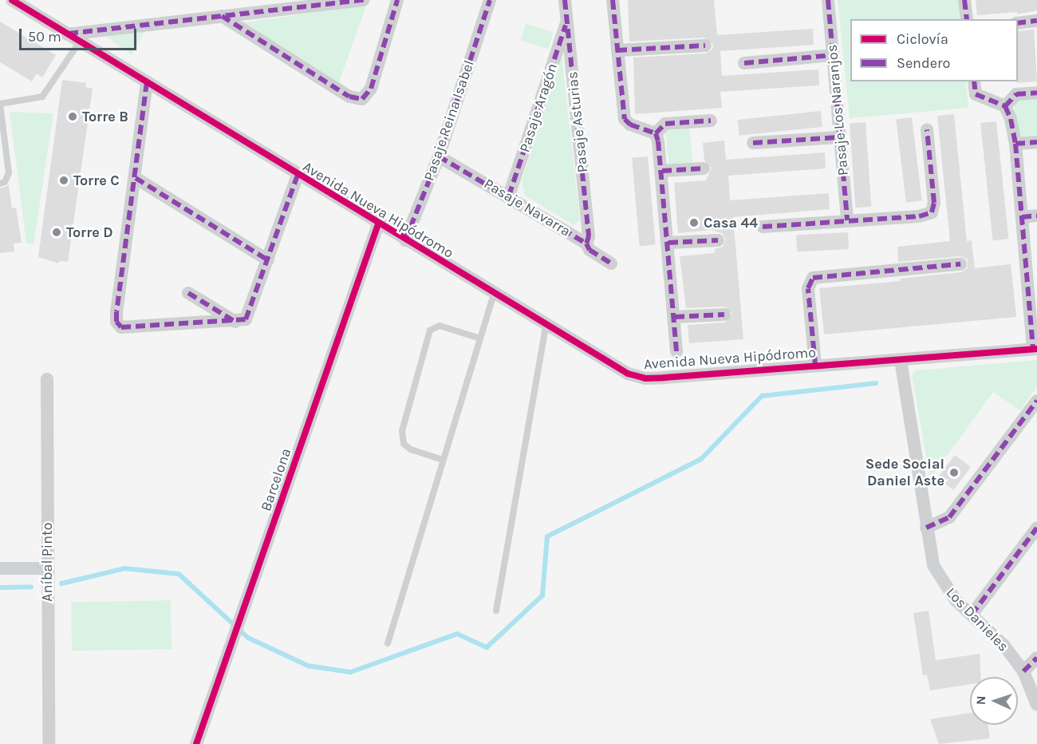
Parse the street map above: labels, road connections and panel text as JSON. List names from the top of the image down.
{
  "streets": {
    "street": [
      "Pasaje Aragón",
      "Pasaje Los Naranjos",
      "Pasaje Reina Isabel",
      "Pasaje Asturias",
      "Pasaje Navarra",
      "Avenida Nueva Hipódromo",
      "Barcelona",
      "Aníbal Pinto",
      "Los Danieles"
    ]
  },
  "crossings": [
    ["Pasaje Aragón", "Pasaje Asturias"],
    ["Pasaje Aragón", "Pasaje Navarra"],
    ["Pasaje Reina Isabel", "Pasaje Navarra"],
    ["Pasaje Reina Isabel", "Avenida Nueva Hipódromo"],
    ["Pasaje Asturias", "Pasaje Navarra"],
    ["Avenida Nueva Hipódromo", "Barcelona"],
    ["Avenida Nueva Hipódromo", "Los Danieles"]
  ],
  "places": [
    "Torre B",
    "Torre C",
    "Casa 44",
    "Torre D",
    "Sede Social Daniel Aste"
  ],
  "legend": ["Ciclovía", "Sendero"],
  "scale_bar": "50 m",
  "north": "left"
}
